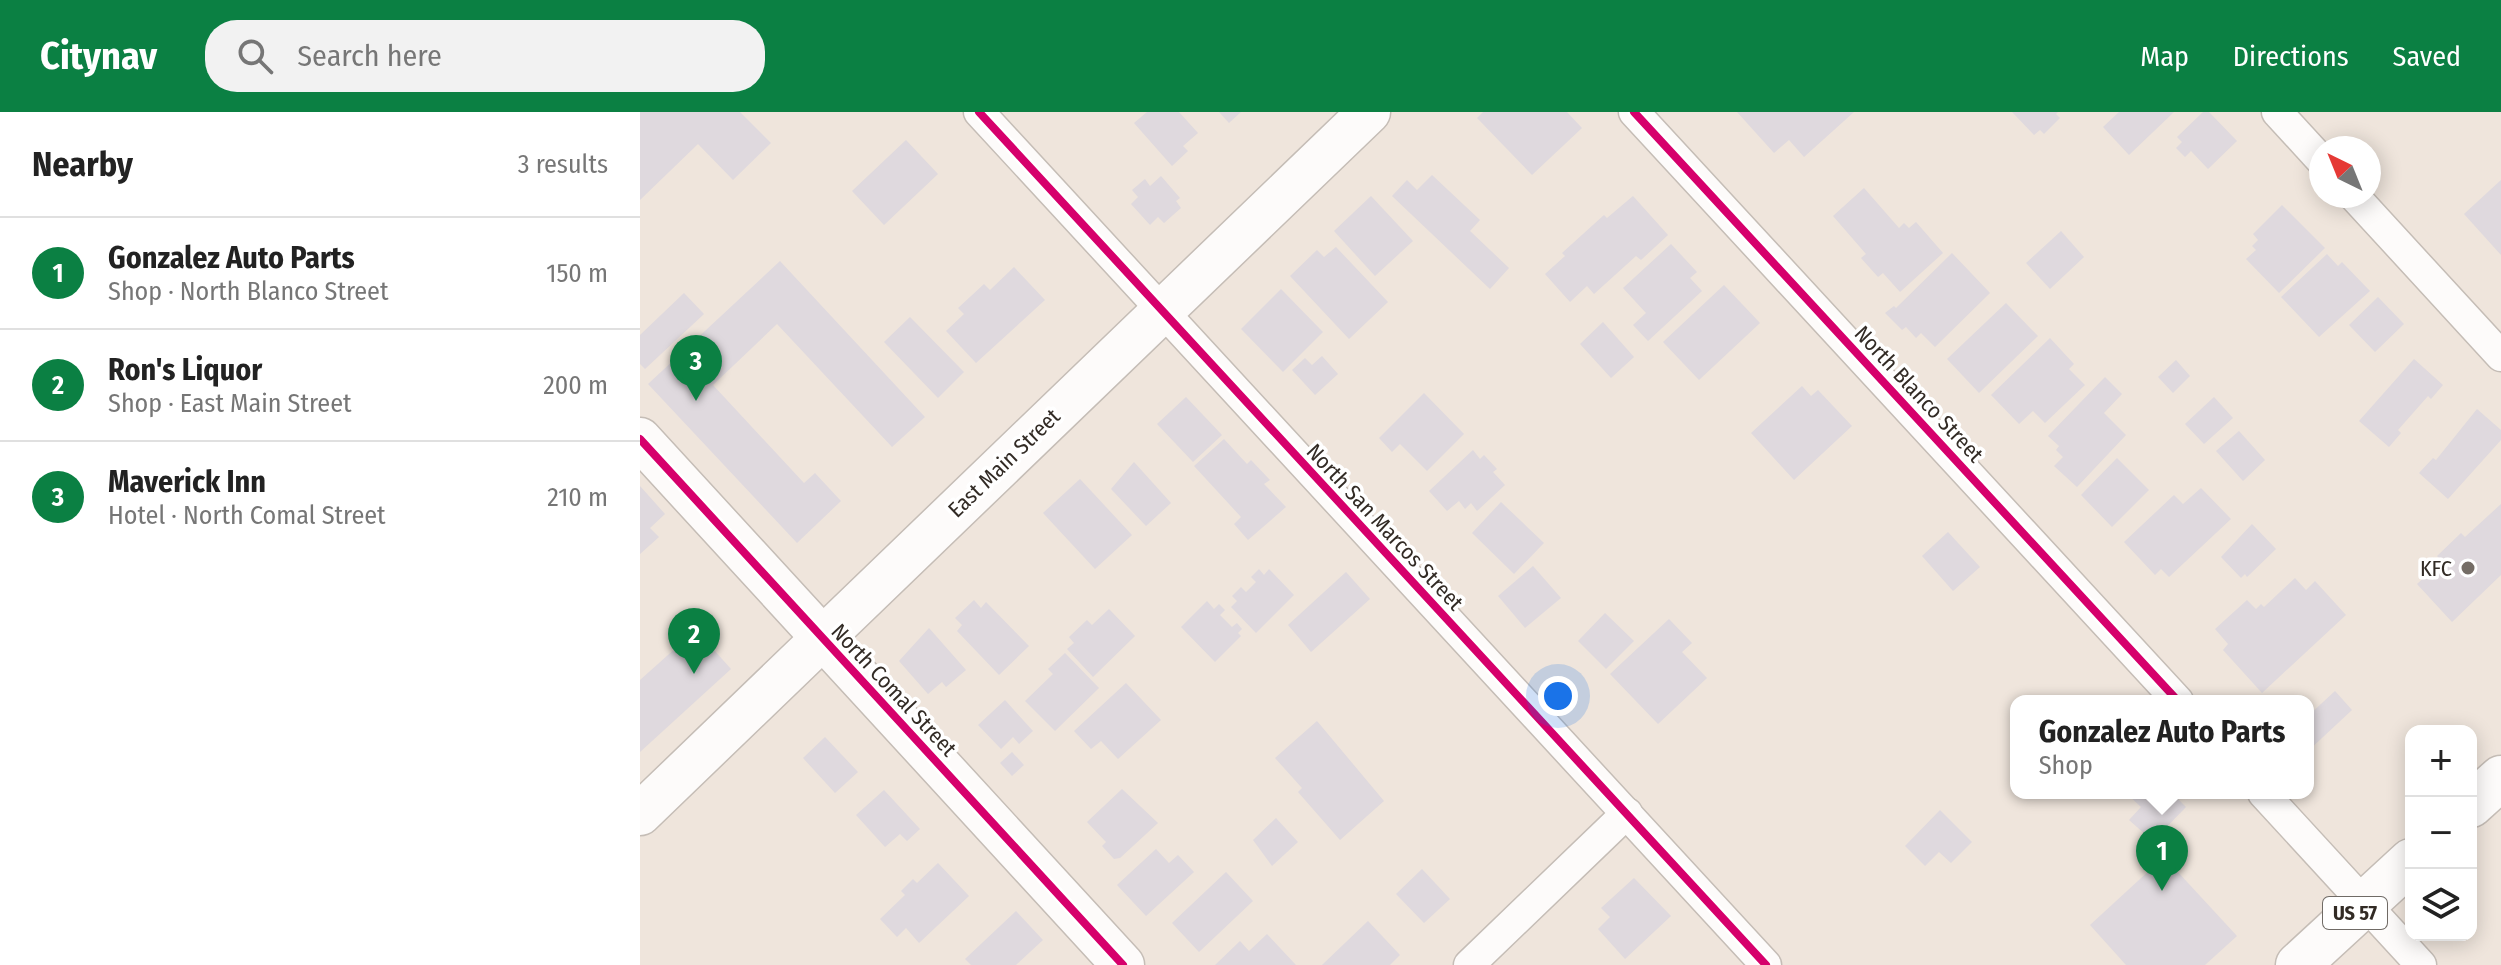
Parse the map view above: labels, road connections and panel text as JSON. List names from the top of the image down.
{
  "streets": {
    "main road": ["East Main Street", "North Comal Street", "US 57"],
    "street": ["North Blanco Street", "North San Marcos Street"]
  },
  "crossings": [
    ["East Main Street", "North San Marcos Street"],
    ["East Main Street", "North Comal Street"]
  ],
  "places": ["KFC"],
  "north": "top left",
  "page": {
    "header": "Citynav",
    "search": "Search here",
    "nav": ["Map", "Directions", "Saved"],
    "heading": ["Nearby", "3 results"],
    "list": [
      {
        "mark": "1",
        "name": "Gonzalez Auto Parts",
        "note": "Shop · North Blanco Street",
        "value": "150 m"
      },
      {
        "mark": "2",
        "name": "Ron's Liquor",
        "note": "Shop · East Main Street",
        "value": "200 m"
      },
      {
        "mark": "3",
        "name": "Maverick Inn",
        "note": "Hotel · North Comal Street",
        "value": "210 m"
      }
    ],
    "pins": ["3", "2", "1"],
    "popup": ["Gonzalez Auto Parts", "Shop"],
    "map_buttons": ["+", "−"]
  }
}
